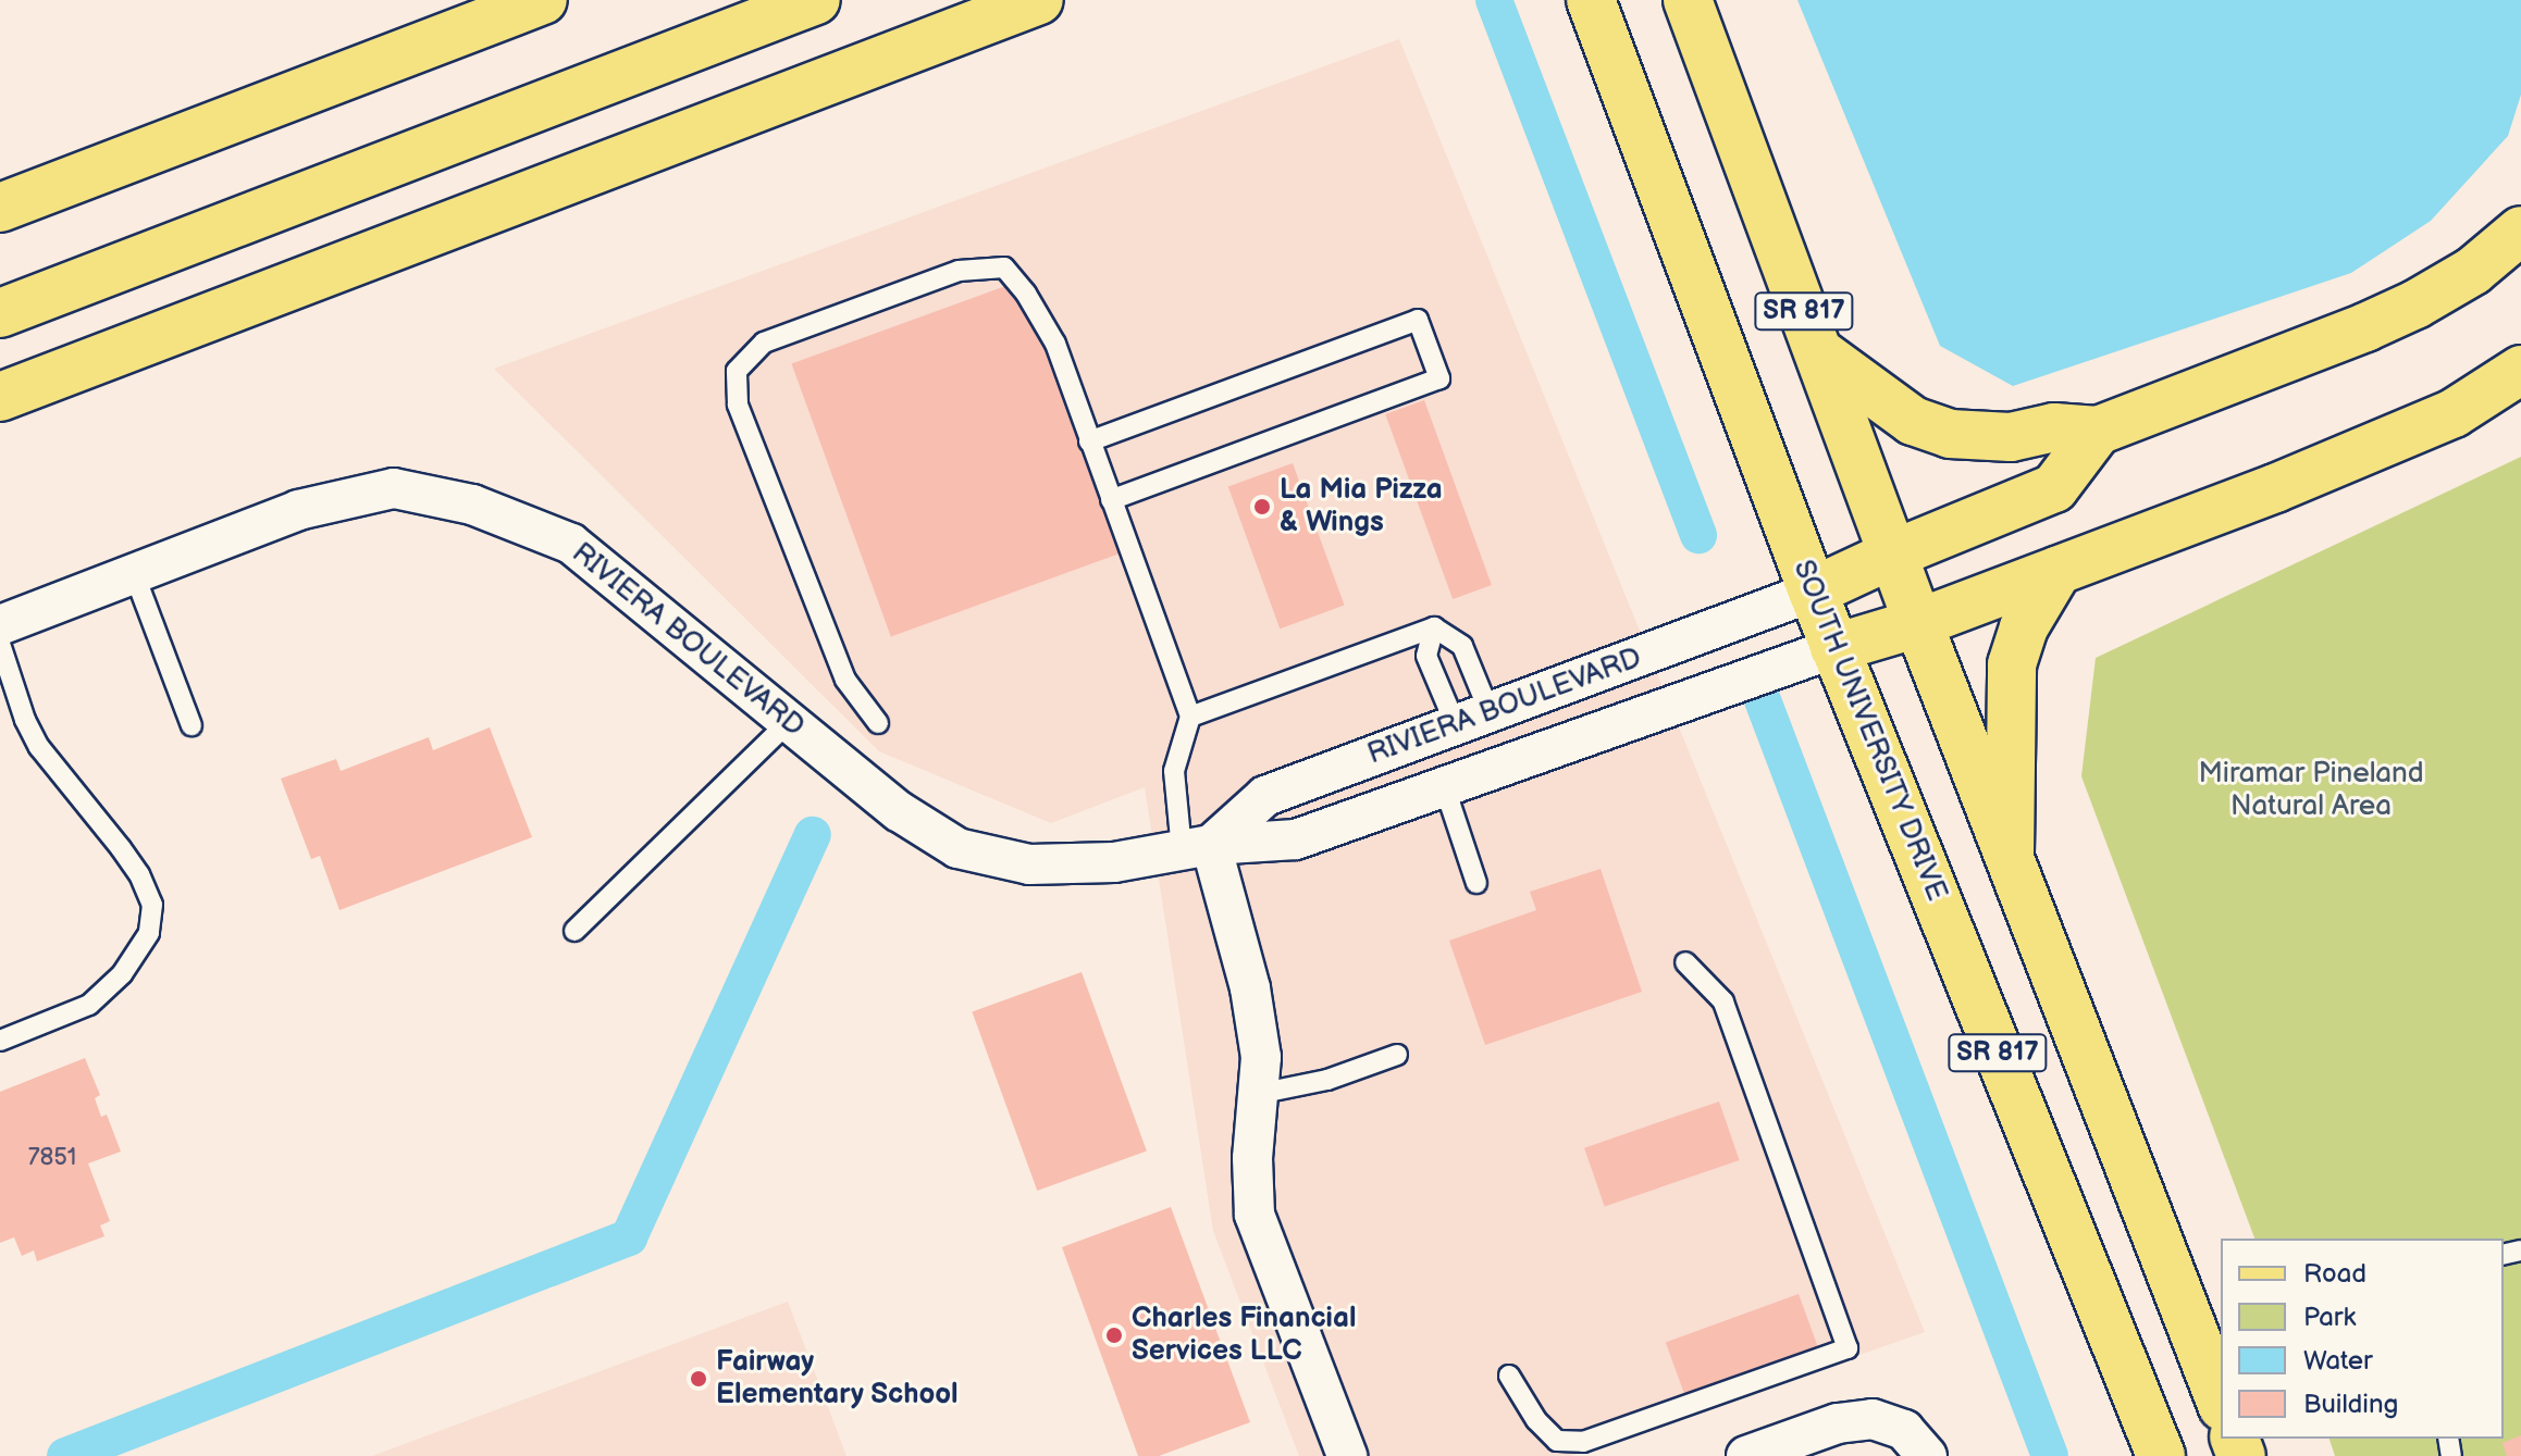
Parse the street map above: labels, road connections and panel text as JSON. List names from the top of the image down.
{
  "streets": {
    "main road": ["SR 817", "SOUTH UNIVERSITY DRIVE"],
    "street": ["RIVIERA BOULEVARD"]
  },
  "crossings": [
    ["RIVIERA BOULEVARD", "SOUTH UNIVERSITY DRIVE"]
  ],
  "parks": ["Miramar Pineland Natural Area"],
  "places": ["La Mia Pizza & Wings", "Charles Financial Services LLC", "Fairway Elementary School"],
  "house_numbers": ["7851"],
  "legend": [
    "Road",
    "Park",
    "Water",
    "Building"
  ]
}
